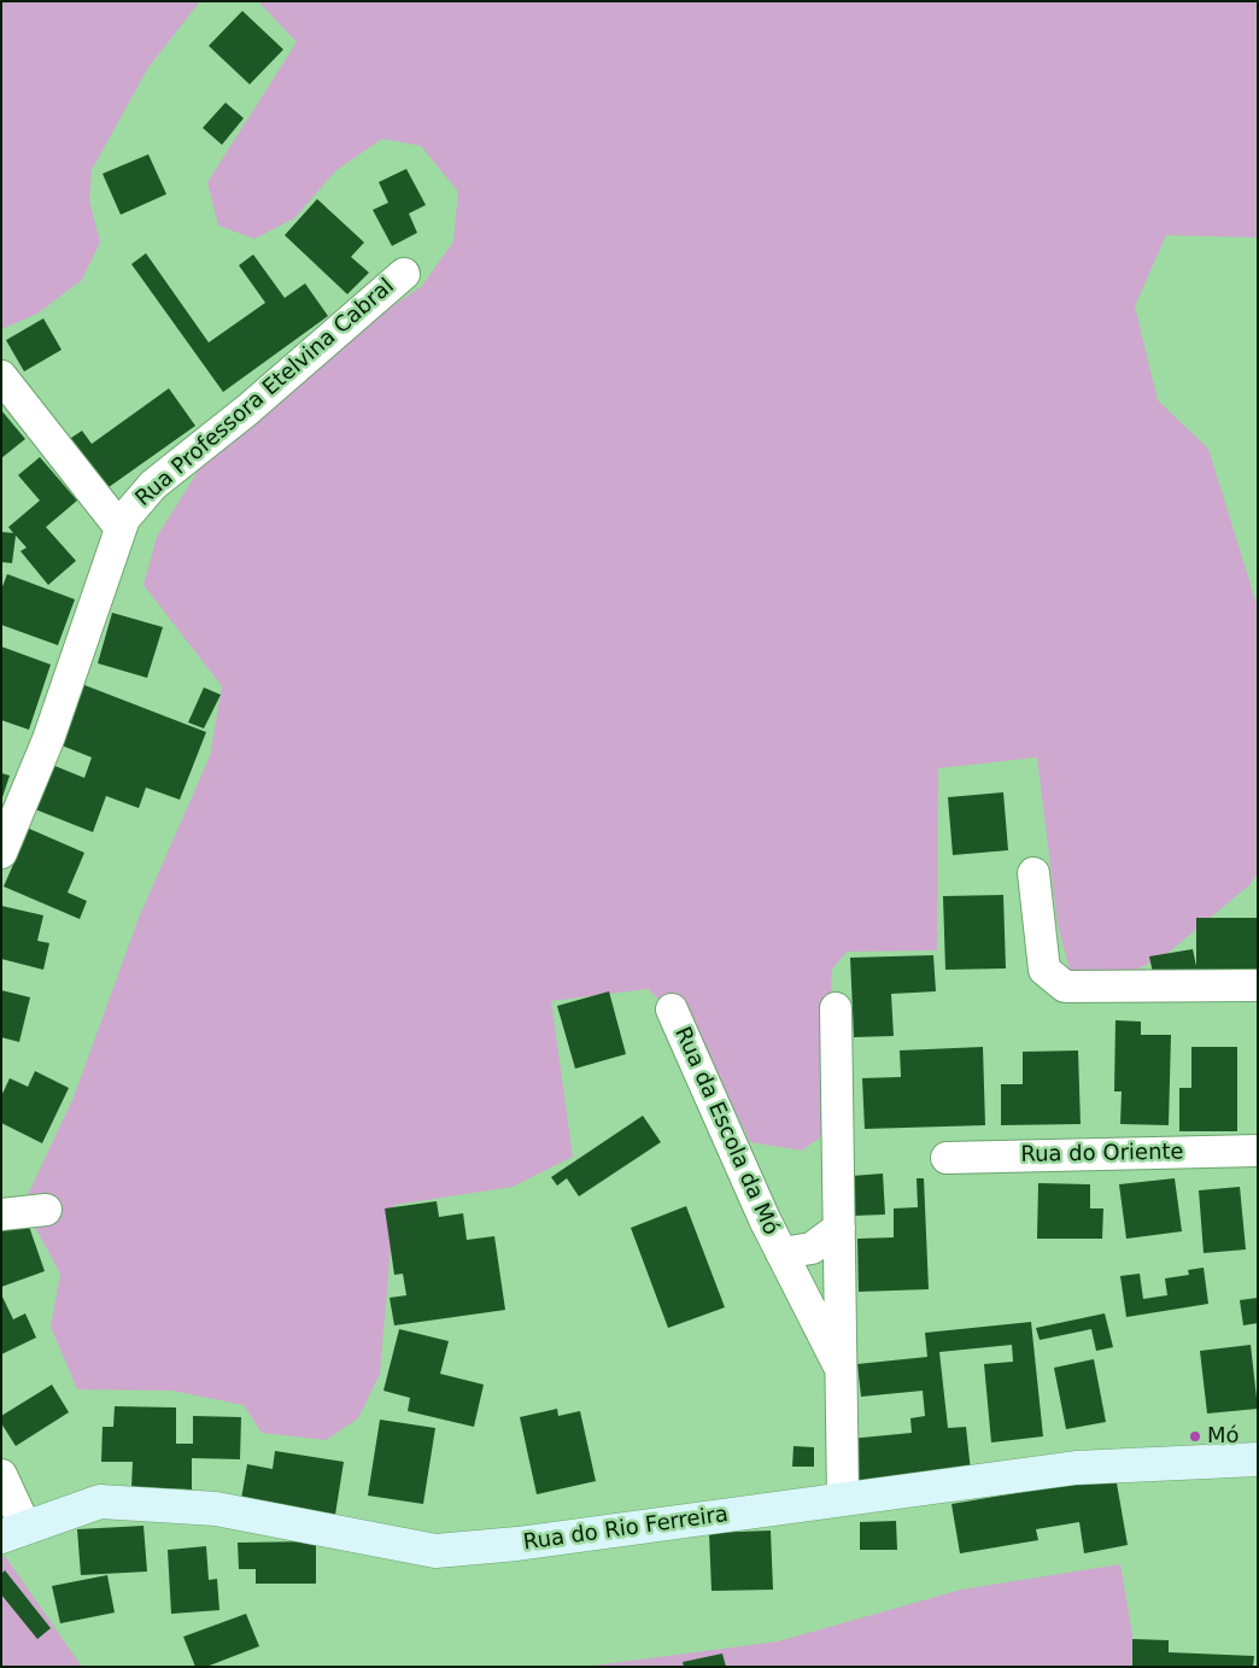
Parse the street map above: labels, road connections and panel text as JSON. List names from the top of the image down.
{
  "streets": {
    "street": [
      "Rua Professora Etelvina Cabral",
      "Rua da Escola da Mó",
      "Rua do Oriente",
      "Rua do Rio Ferreira"
    ]
  },
  "crossings": [
    ["Rua da Escola da Mó", "Rua do Rio Ferreira"]
  ],
  "places": ["Mó"]
}
